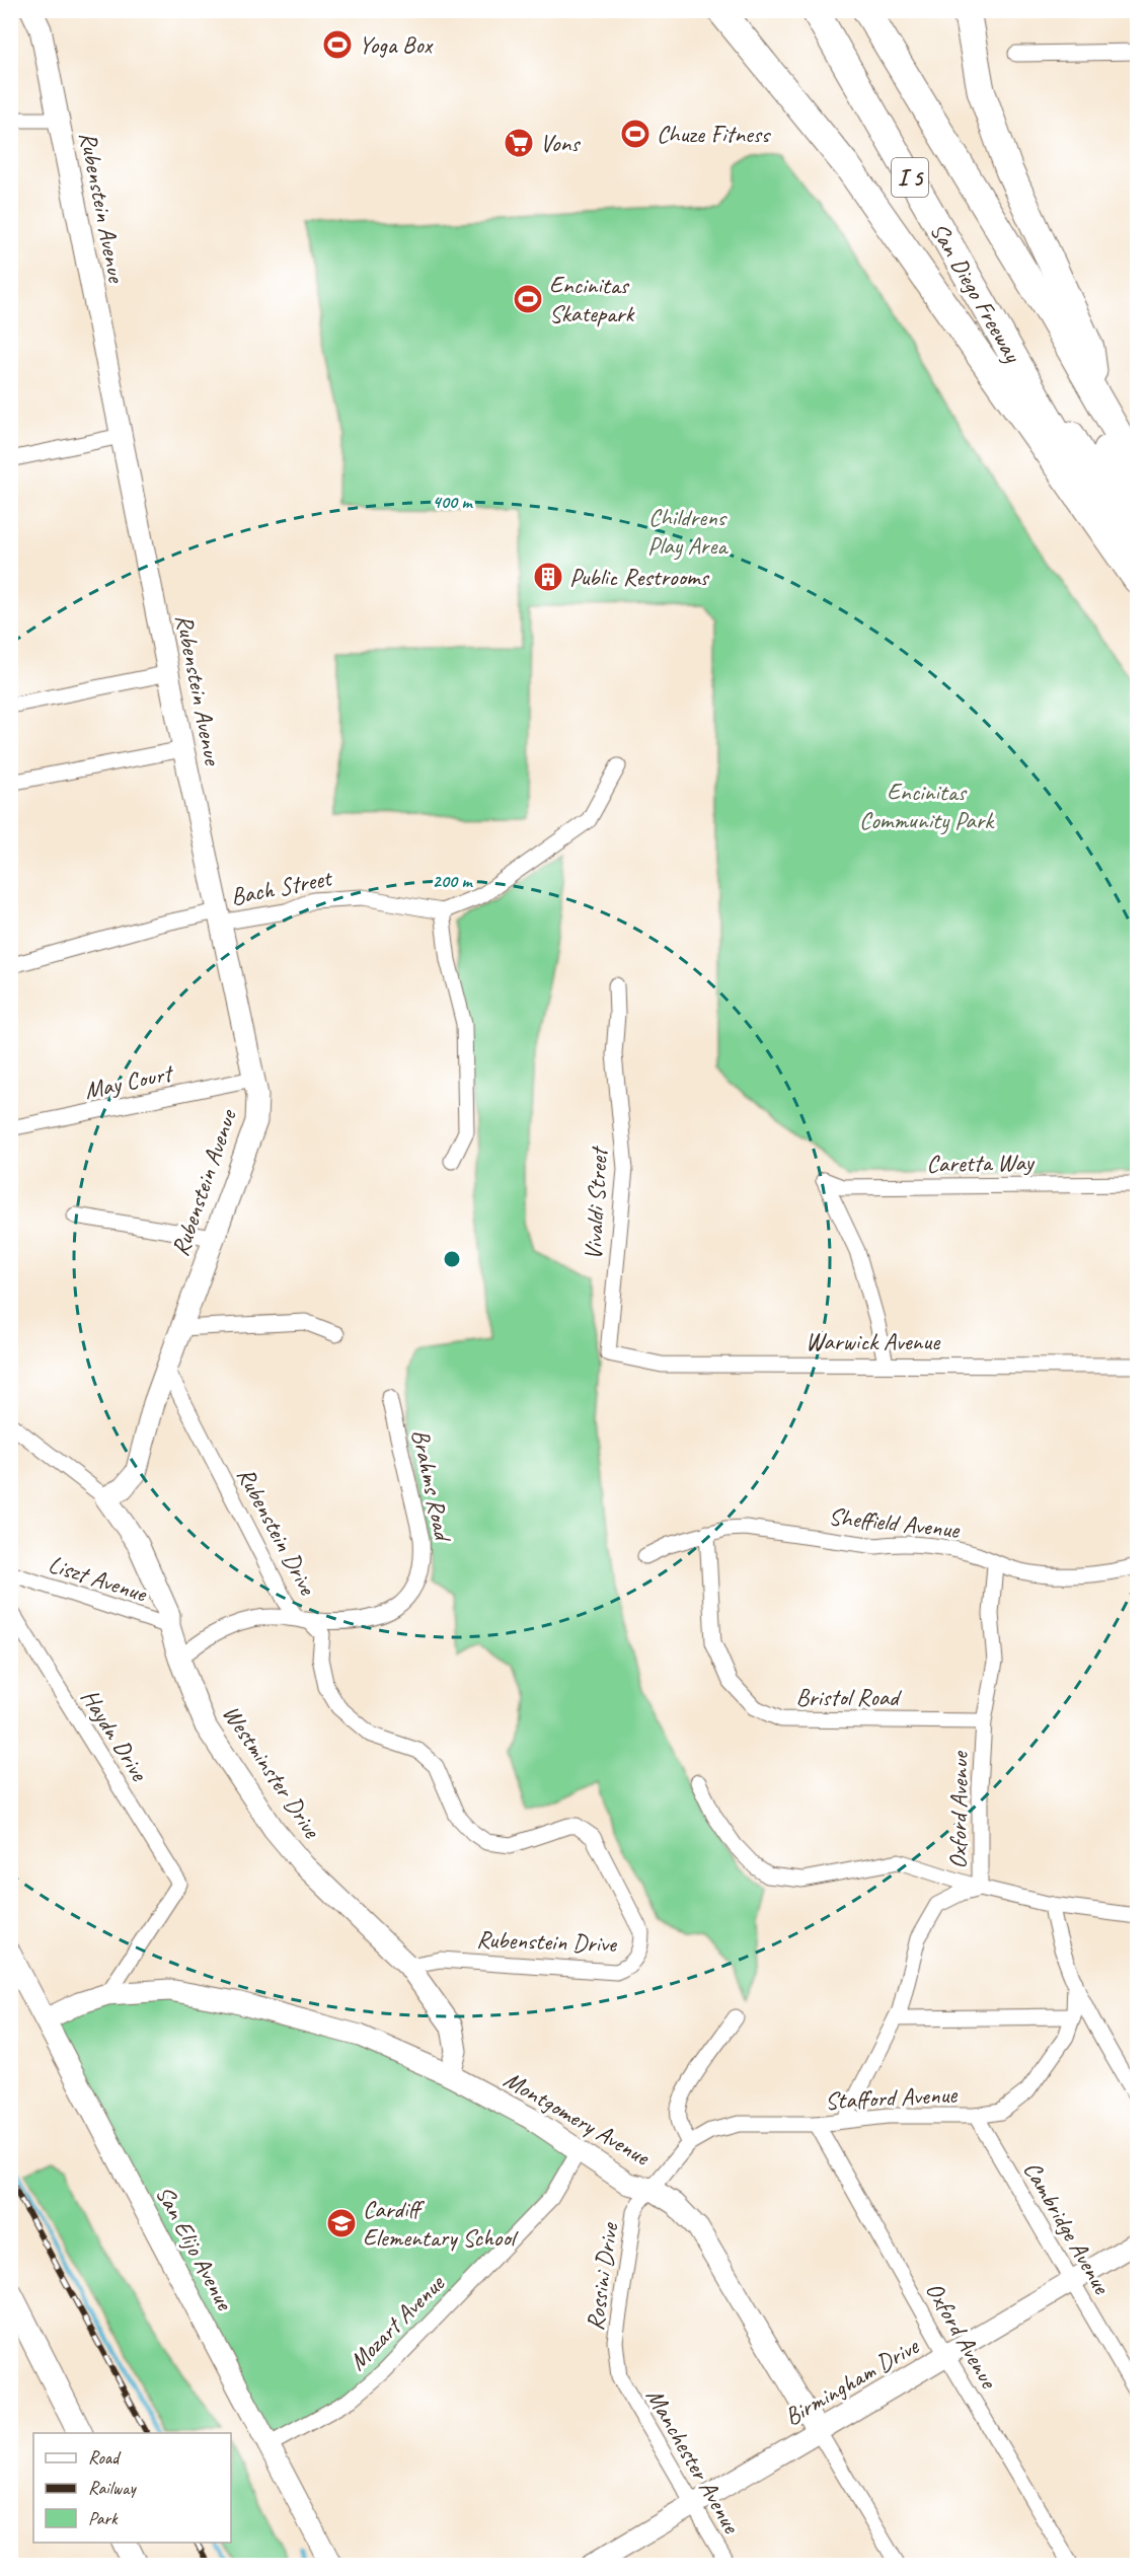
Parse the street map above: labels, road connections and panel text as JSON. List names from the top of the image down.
{
  "streets": {
    "highway": ["I 5", "San Diego Freeway"],
    "street": [
      "Rubenstein Avenue",
      "Bach Street",
      "May Court",
      "Caretta Way",
      "Vivaldi Street",
      "Warwick Avenue",
      "Brahms Road",
      "Sheffield Avenue",
      "Rubenstein Drive",
      "Liszt Avenue",
      "Bristol Road",
      "Haydn Drive",
      "Westminster Drive",
      "Oxford Avenue",
      "Stafford Avenue",
      "Montgomery Avenue",
      "Cambridge Avenue",
      "San Elijo Avenue",
      "Rossini Drive",
      "Mozart Avenue",
      "Birmingham Drive",
      "Manchester Avenue"
    ]
  },
  "crossings": [
    ["Rubenstein Avenue", "Bach Street"],
    ["Rubenstein Avenue", "May Court"],
    ["Rubenstein Avenue", "Rubenstein Drive"],
    ["Caretta Way", "Warwick Avenue"],
    ["Vivaldi Street", "Warwick Avenue"],
    ["Brahms Road", "Rubenstein Drive"],
    ["Sheffield Avenue", "Bristol Road"],
    ["Sheffield Avenue", "Oxford Avenue"],
    ["Rubenstein Drive", "Westminster Drive"],
    ["Liszt Avenue", "Westminster Drive"],
    ["Bristol Road", "Oxford Avenue"],
    ["Haydn Drive", "Montgomery Avenue"],
    ["Westminster Drive", "Montgomery Avenue"],
    ["Oxford Avenue", "Stafford Avenue"],
    ["Oxford Avenue", "Birmingham Drive"],
    ["Stafford Avenue", "Montgomery Avenue"],
    ["Stafford Avenue", "Cambridge Avenue"],
    ["Stafford Avenue", "Rossini Drive"],
    ["Montgomery Avenue", "San Elijo Avenue"],
    ["Montgomery Avenue", "Rossini Drive"],
    ["Montgomery Avenue", "Mozart Avenue"],
    ["Montgomery Avenue", "Birmingham Drive"],
    ["Cambridge Avenue", "Birmingham Drive"],
    ["San Elijo Avenue", "Mozart Avenue"],
    ["Rossini Drive", "Manchester Avenue"],
    ["Birmingham Drive", "Manchester Avenue"]
  ],
  "parks": ["Childrens Play Area", "Encinitas Community Park"],
  "places": {
    "sports": ["Yoga Box", "Chuze Fitness", "Encinitas Skatepark"],
    "supermarket": ["Vons"],
    "building": ["Public Restrooms"],
    "school or university": ["Cardiff Elementary School"]
  },
  "legend": ["Road", "Railway", "Park"],
  "rings": ["400 m", "200 m"]
}
